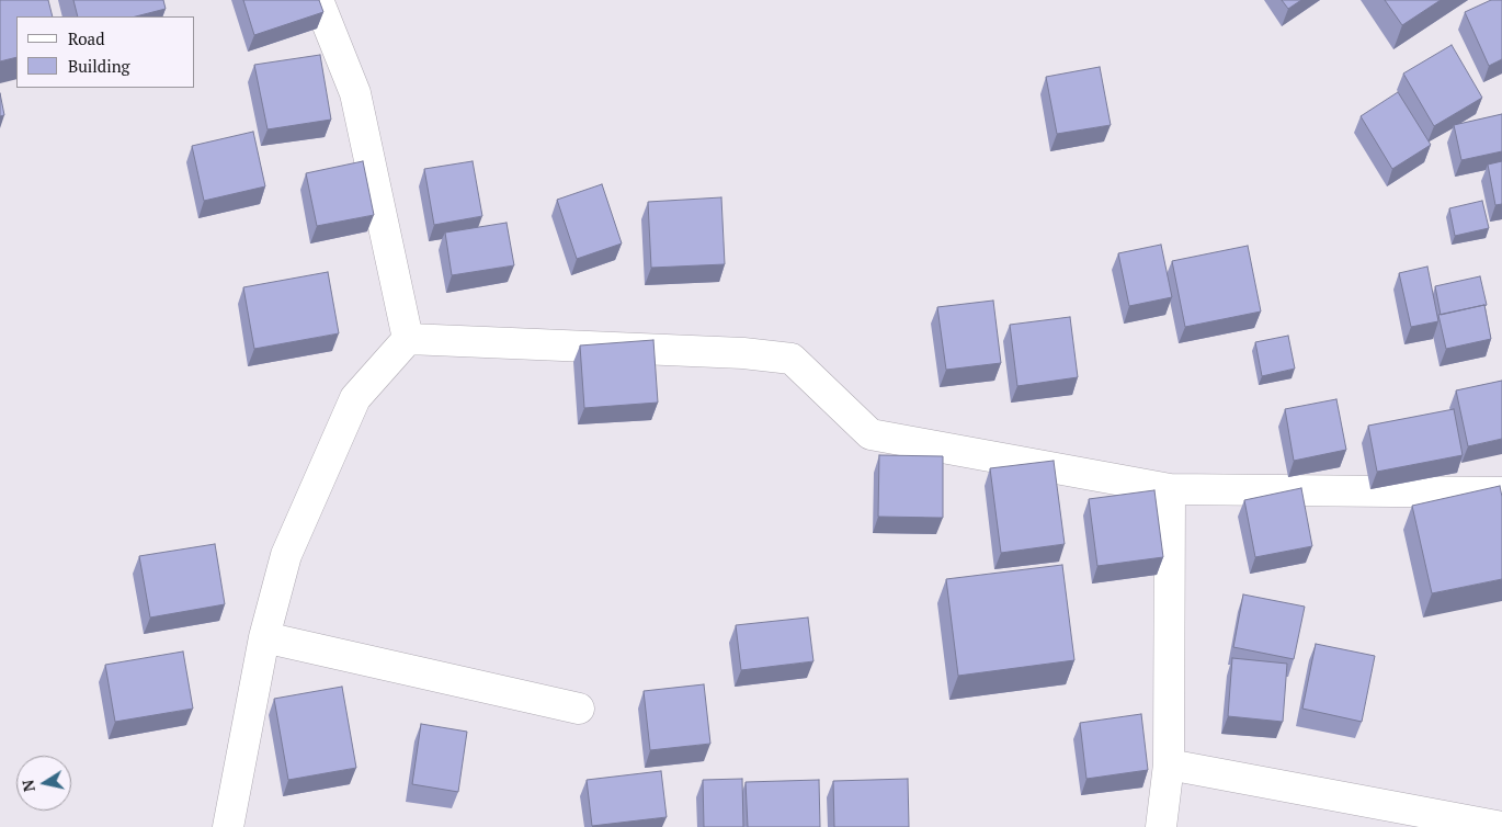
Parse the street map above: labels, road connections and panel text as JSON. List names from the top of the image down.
{
  "legend": ["Road", "Building"],
  "north": "left"
}
